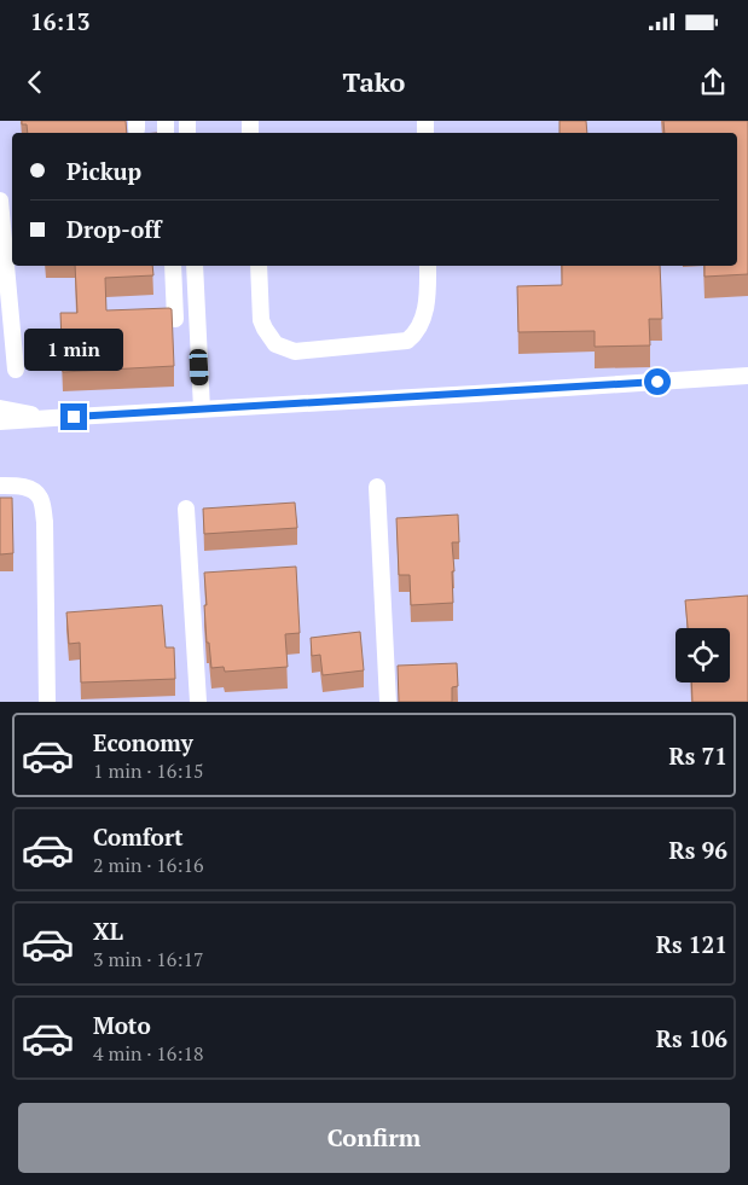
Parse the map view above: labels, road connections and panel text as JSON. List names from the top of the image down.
{
  "page": {
    "status": "16:13",
    "header": "Tako",
    "banner": ["Pickup", "Drop-off"],
    "bubble": "1 min",
    "list": [
      {
        "name": "Economy",
        "note": "1 min · 16:15",
        "value": "Rs 71"
      },
      {
        "name": "Comfort",
        "note": "2 min · 16:16",
        "value": "Rs 96"
      },
      {
        "name": "XL",
        "note": "3 min · 16:17",
        "value": "Rs 121"
      },
      {
        "name": "Moto",
        "note": "4 min · 16:18",
        "value": "Rs 106"
      }
    ],
    "buttons": "Confirm"
  }
}
